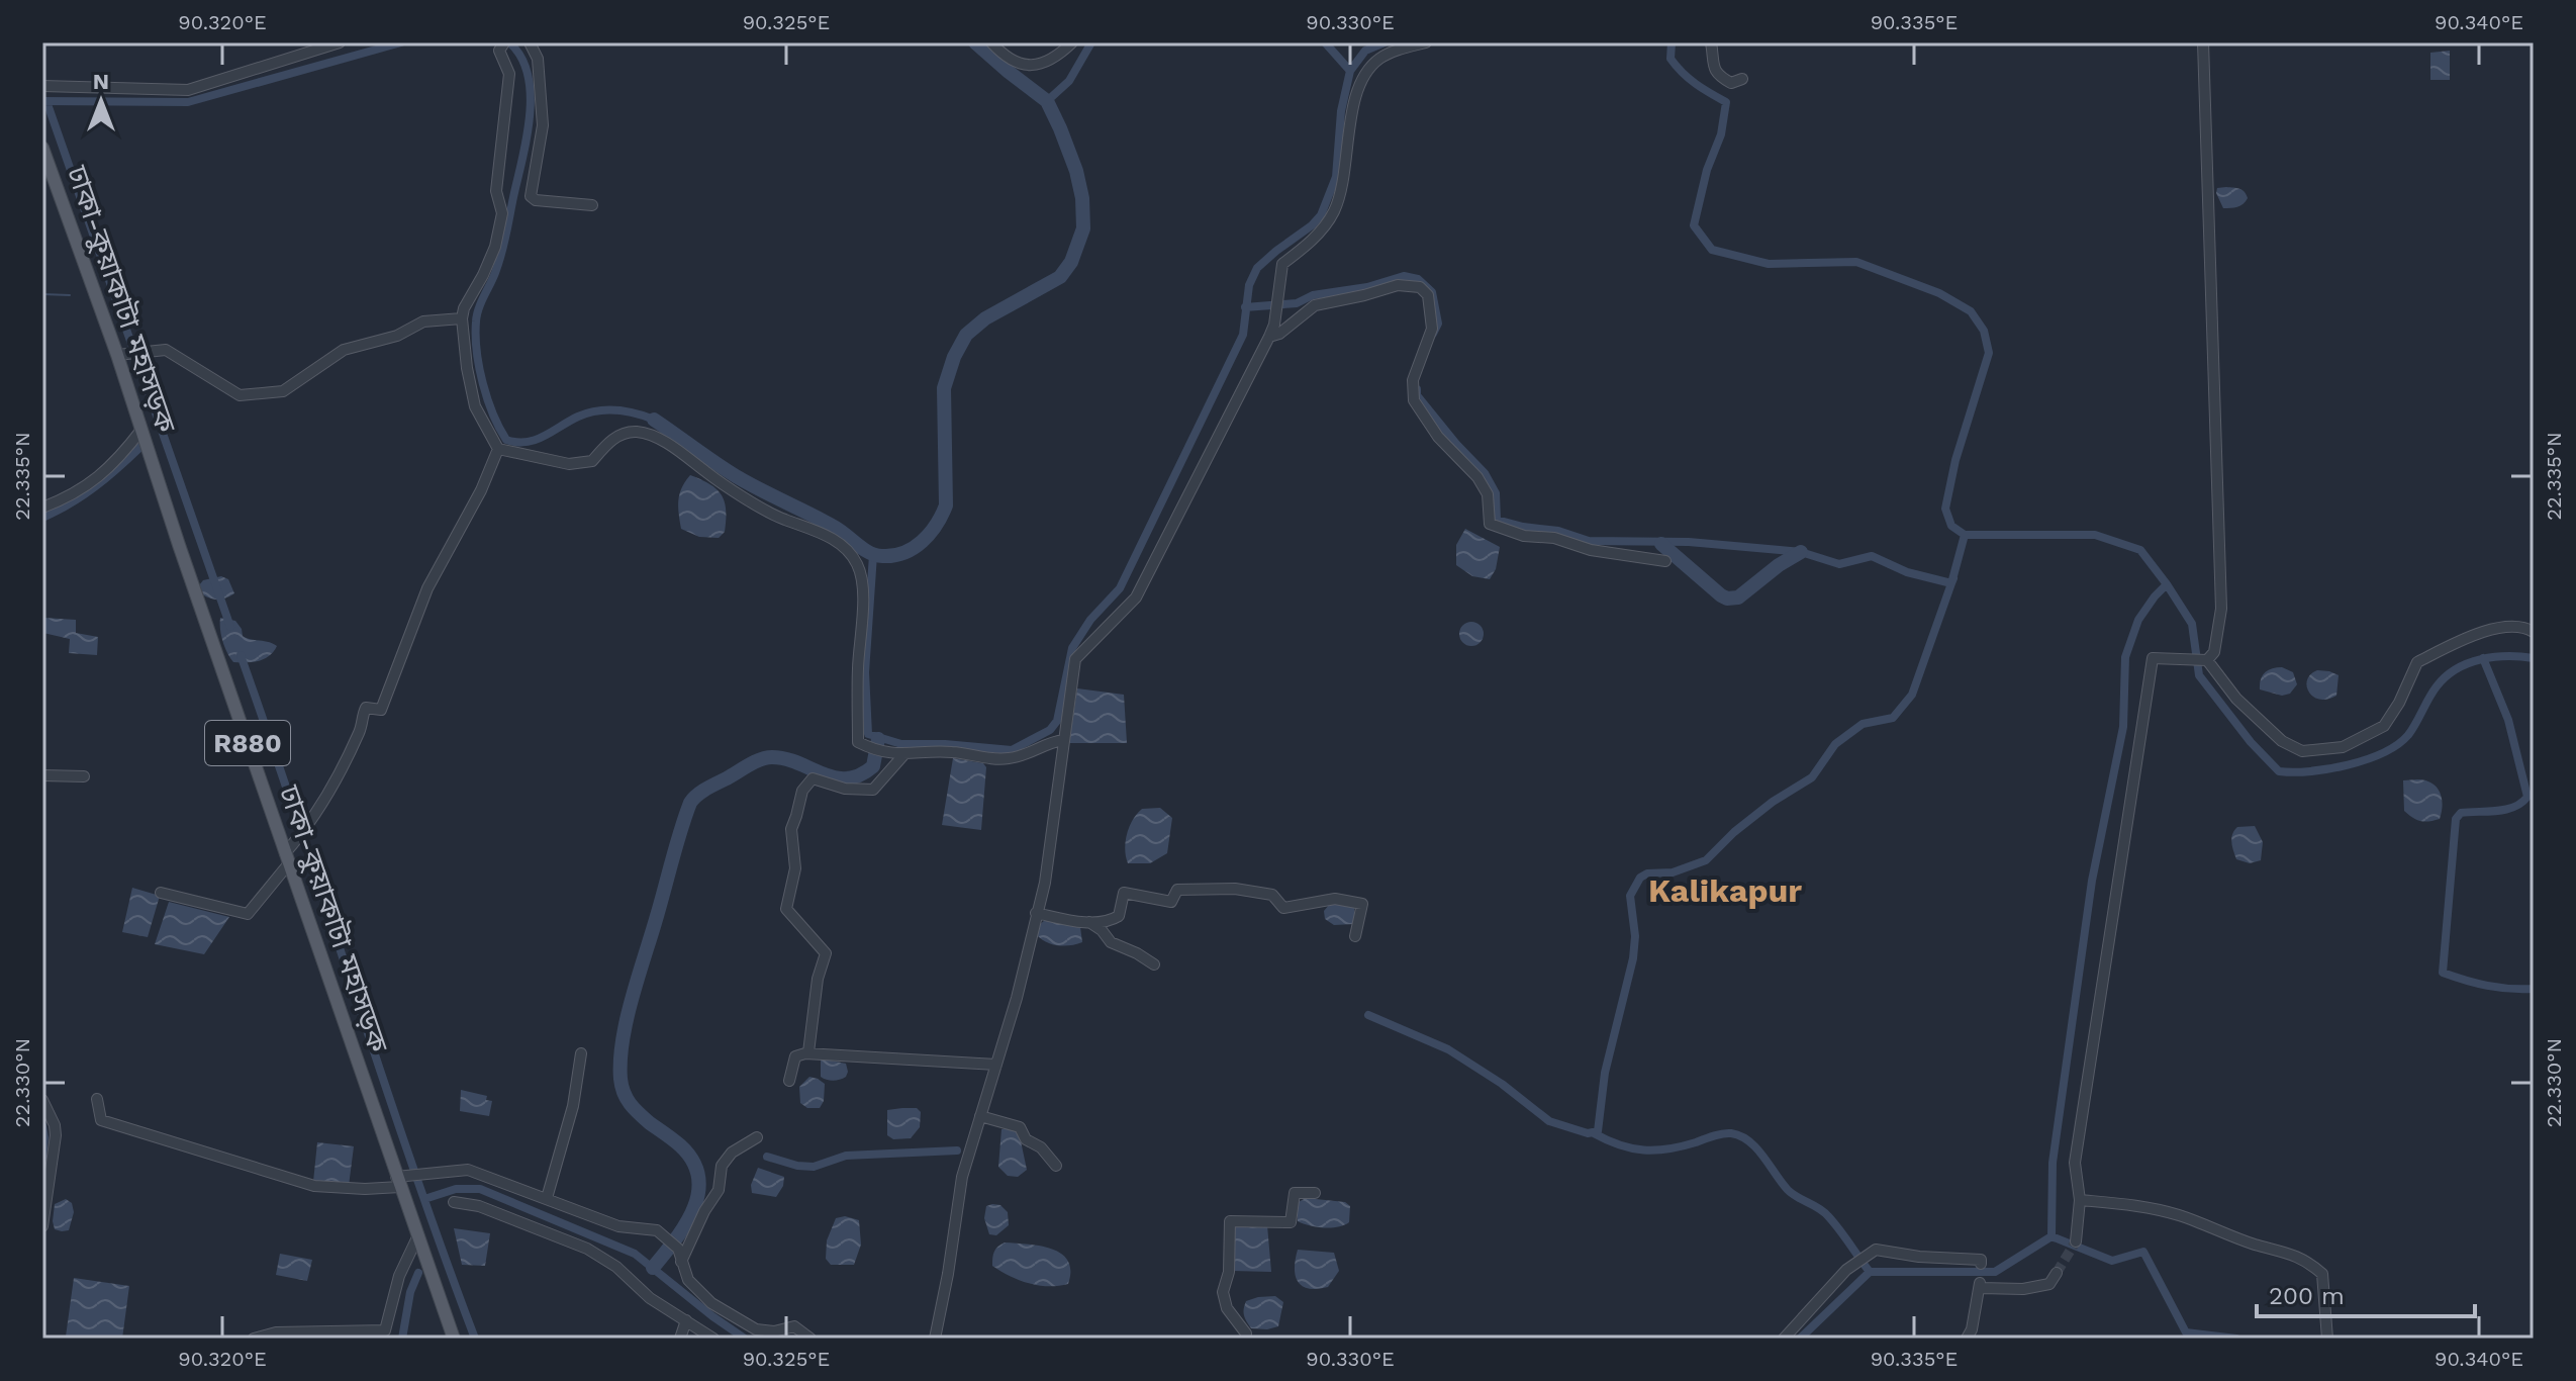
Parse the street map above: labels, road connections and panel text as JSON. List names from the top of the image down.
{
  "streets": {
    "main road": ["ঢাকা-কুয়াকাটা মহাসড়ক", "R880"]
  },
  "districts": ["Kalikapur"],
  "scale_bar": "200 m",
  "north": "top",
  "coordinates": [
    "90.320°E",
    "90.325°E",
    "90.330°E",
    "90.335°E",
    "90.340°E",
    "22.335°N",
    "22.330°N"
  ]
}
